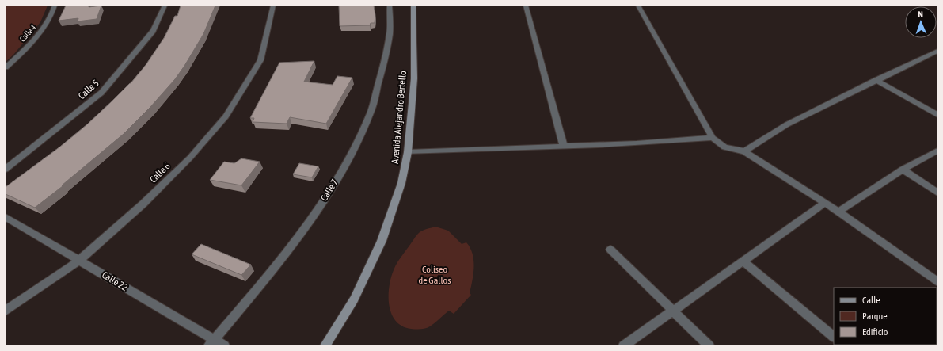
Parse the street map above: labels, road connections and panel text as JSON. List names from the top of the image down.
{
  "streets": {
    "main road": ["Avenida Alejandro Bertello"],
    "street": [
      "Calle 4",
      "Calle 5",
      "Calle 6",
      "Calle 7",
      "Calle 22"
    ]
  },
  "crossings": [
    ["Calle 6", "Calle 22"],
    ["Calle 7", "Calle 22"]
  ],
  "parks": ["Coliseo de Gallos"],
  "legend": ["Calle", "Parque", "Edificio"],
  "north": "top"
}
